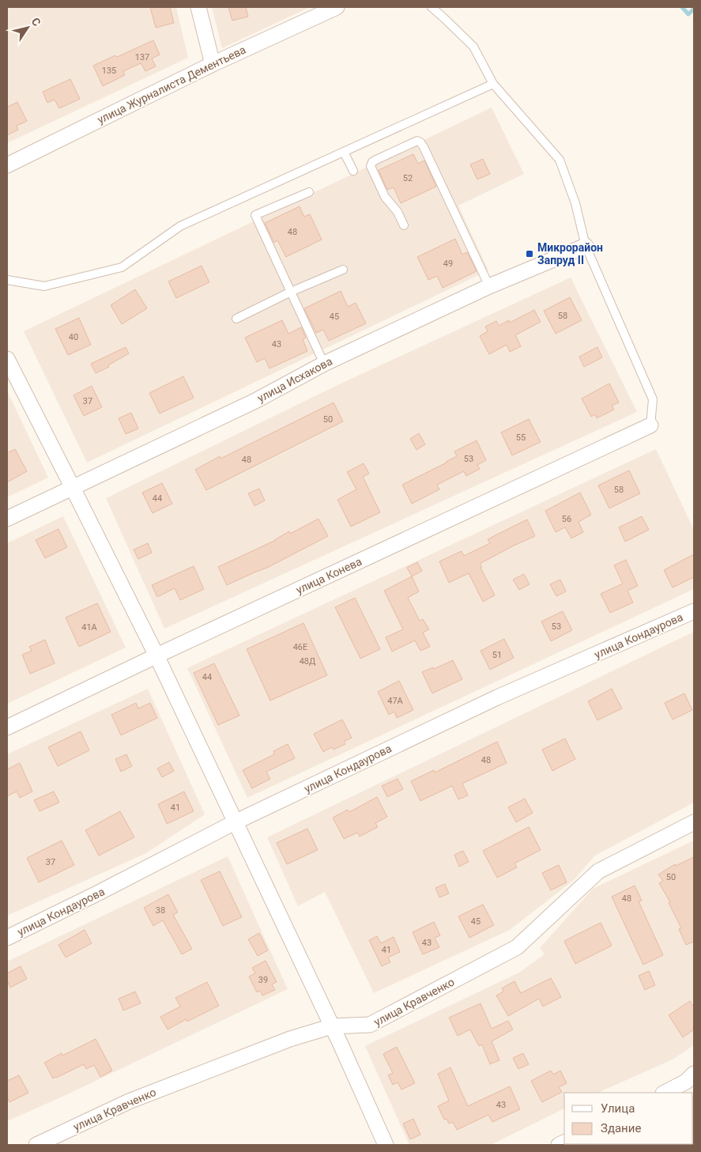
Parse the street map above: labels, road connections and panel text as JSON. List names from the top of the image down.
{
  "streets": {
    "street": [
      "улица Журналиста Дементьева",
      "улица Исхакова",
      "улица Конева",
      "улица Кондаурова",
      "улица Кравченко"
    ]
  },
  "places": {
    "transit": ["Микрорайон Запруд II"]
  },
  "house_numbers": [
    "137",
    "135",
    "52",
    "48",
    "49",
    "58",
    "45",
    "40",
    "43",
    "37",
    "50",
    "55",
    "53",
    "48",
    "58",
    "44",
    "56",
    "53",
    "41А",
    "46Е",
    "51",
    "48Д",
    "44",
    "47А",
    "48",
    "41",
    "37",
    "50",
    "48",
    "38",
    "45",
    "43",
    "41",
    "39",
    "43"
  ],
  "legend": ["Улица", "Здание"],
  "north": "top right"
}
